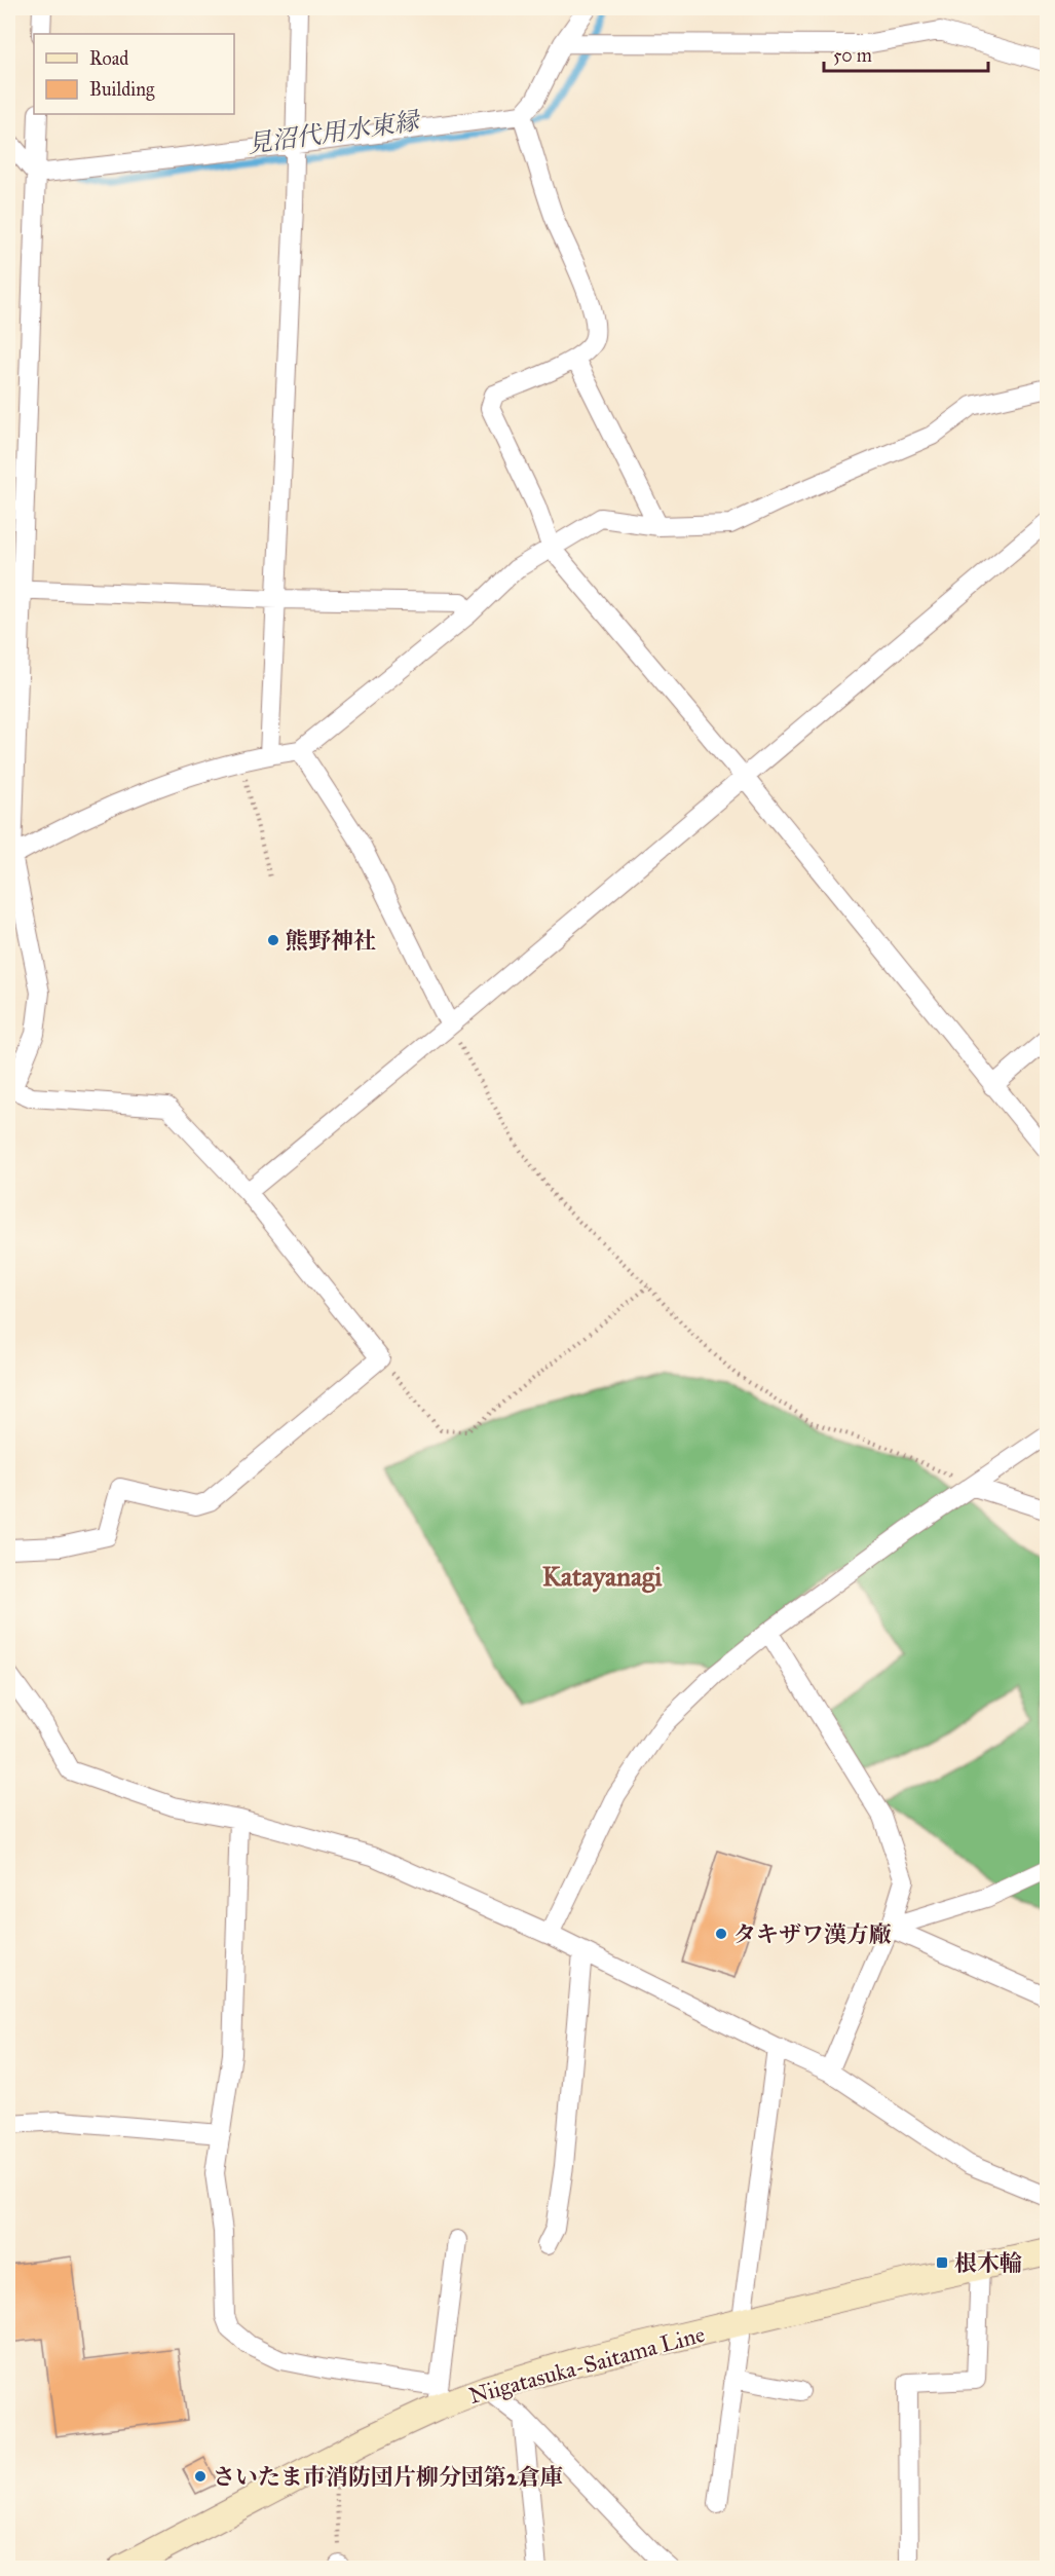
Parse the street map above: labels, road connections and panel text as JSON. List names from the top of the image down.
{
  "streets": {
    "main road": ["Niigatasuka-Saitama Line"]
  },
  "districts": ["Katayanagi"],
  "water": ["見沼代用水東縁"],
  "places": {
    "other": ["熊野神社", "タキザワ漢方廠", "さいたま市消防団片柳分団第2倉庫"],
    "transit": ["根木輪"]
  },
  "legend": ["Road", "Building"],
  "scale_bar": "50 m"
}
